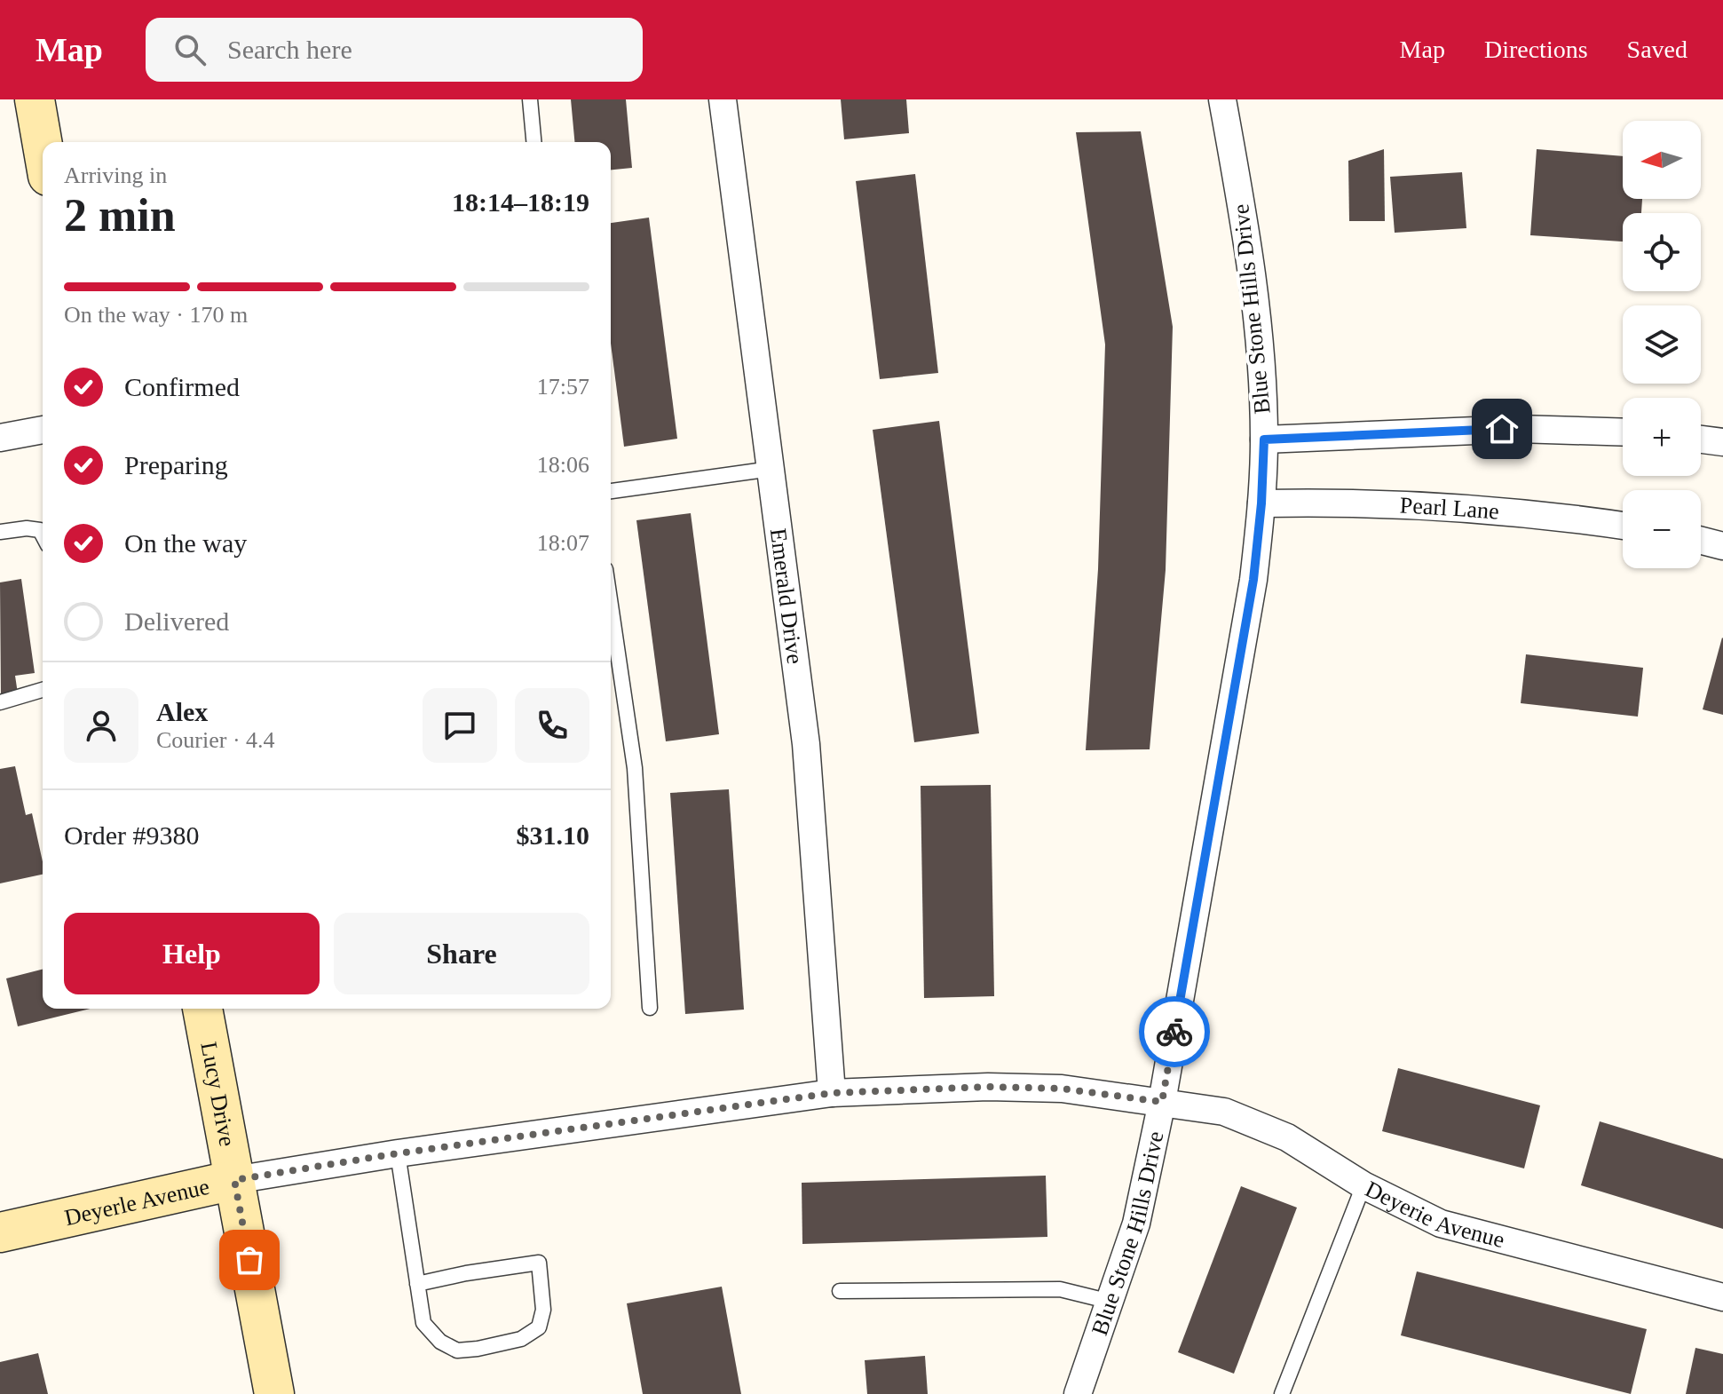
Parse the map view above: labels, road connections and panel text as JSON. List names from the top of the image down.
{
  "streets": {
    "street": [
      "Blue Stone Hills Drive",
      "Pearl Lane",
      "Emerald Drive",
      "Lucy Drive",
      "Deyerle Avenue",
      "Deyerie Avenue"
    ]
  },
  "crossings": [
    ["Blue Stone Hills Drive", "Pearl Lane"],
    ["Blue Stone Hills Drive", "Deyerle Avenue"],
    ["Blue Stone Hills Drive", "Deyerie Avenue"],
    ["Emerald Drive", "Deyerle Avenue"],
    ["Lucy Drive", "Deyerle Avenue"],
    ["Deyerle Avenue", "Deyerie Avenue"]
  ],
  "north": "left",
  "page": {
    "header": "Map",
    "search": "Search here",
    "nav": ["Map", "Directions", "Saved"],
    "map_buttons": ["+", "−"],
    "heading": ["2 min", "Arriving in", "18:14–18:19"],
    "panel": [
      "Alex",
      "Courier · 4.4",
      "Order #9380",
      "$31.10"
    ],
    "bar": "On the way · 170 m",
    "list": [
      ["Confirmed", "17:57"],
      ["Preparing", "18:06"],
      ["On the way", "18:07"],
      "Delivered"
    ],
    "buttons": ["Help", "Share"]
  }
}
